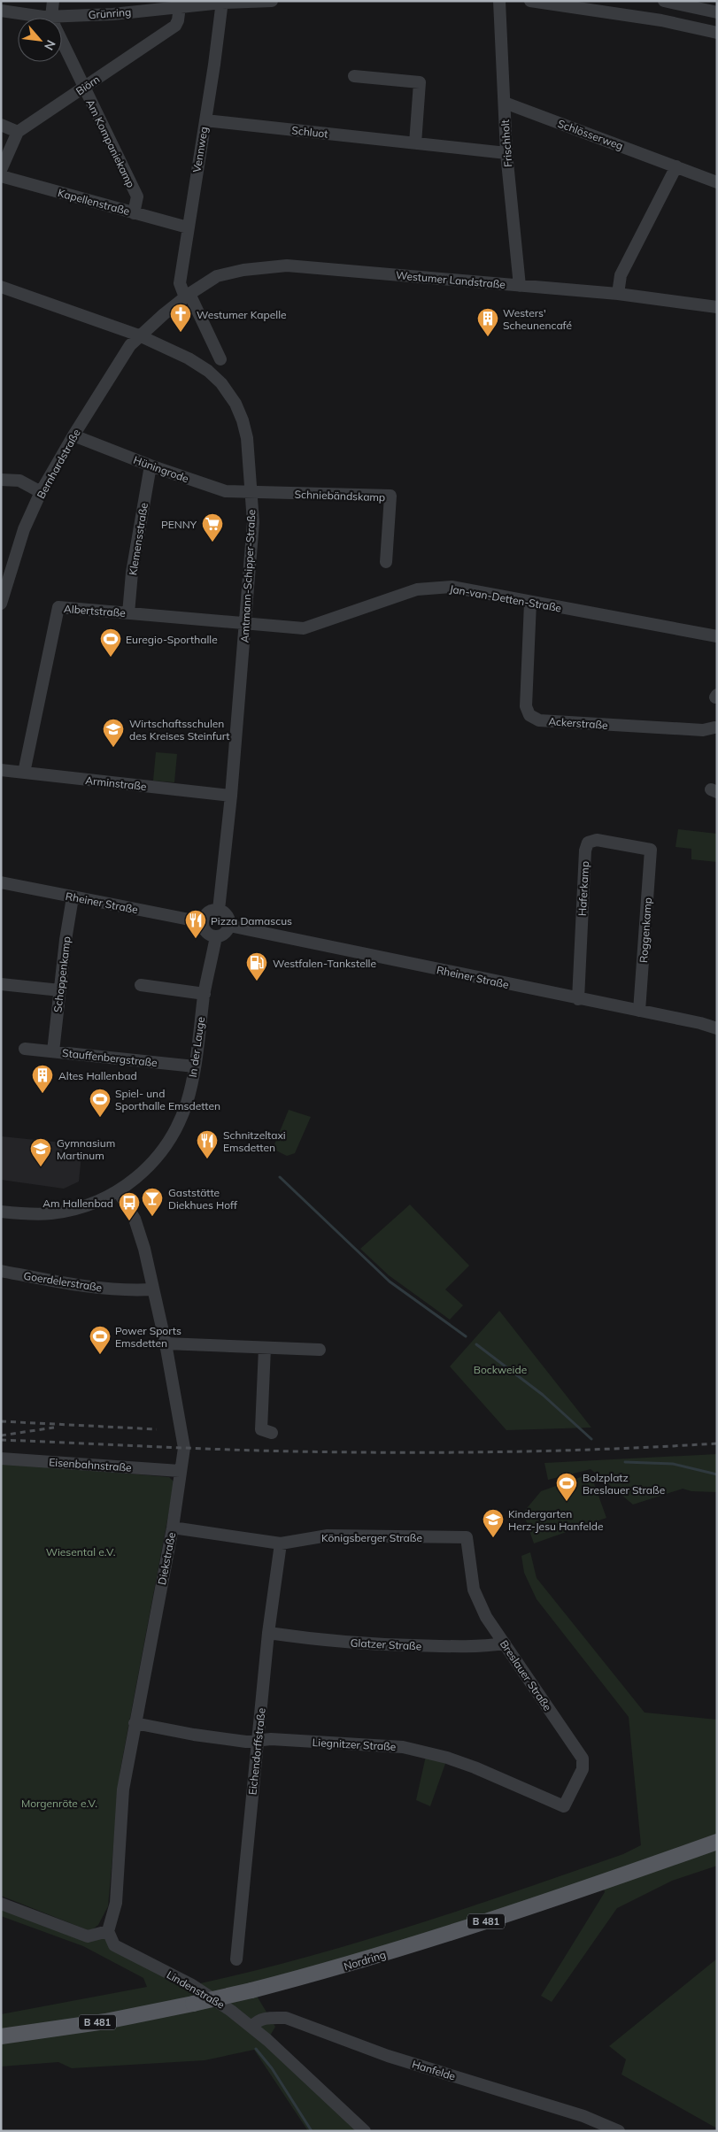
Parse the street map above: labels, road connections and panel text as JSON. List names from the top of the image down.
{
  "streets": {
    "main road": ["B 481", "Nordring"],
    "street": [
      "Grünring",
      "Biörn",
      "Schluot",
      "Schlösserweg",
      "Am Kompaniekamp",
      "Frischholt",
      "Vennweg",
      "Kapellenstraße",
      "Westumer Landstraße",
      "Bernhardstraße",
      "Hüningrode",
      "Schniebändskamp",
      "Klemensstraße",
      "Amtmann-Schipper-Straße",
      "Jan-van-Detten-Straße",
      "Albertstraße",
      "Ackerstraße",
      "Arminstraße",
      "Haferkamp",
      "Rheiner Straße",
      "Roggenkamp",
      "Schoppenkamp",
      "In der Lauge",
      "Stauffenbergstraße",
      "Goerdelerstraße",
      "Eisenbahnstraße",
      "Königsberger Straße",
      "Diekstraße",
      "Glatzer Straße",
      "Breslauer Straße",
      "Liegnitzer Straße",
      "Eichendorffstraße",
      "Lindenstraße",
      "Hanfelde"
    ]
  },
  "crossings": [
    ["Grünring", "Biörn"],
    ["Grünring", "Am Kompaniekamp"],
    ["Grünring", "Vennweg"],
    ["Biörn", "Am Kompaniekamp"],
    ["Schluot", "Frischholt"],
    ["Schluot", "Vennweg"],
    ["Schlösserweg", "Frischholt"],
    ["Am Kompaniekamp", "Kapellenstraße"],
    ["Frischholt", "Westumer Landstraße"],
    ["Vennweg", "Kapellenstraße"],
    ["Vennweg", "Westumer Landstraße"],
    ["Westumer Landstraße", "Bernhardstraße"],
    ["Westumer Landstraße", "Amtmann-Schipper-Straße"],
    ["Bernhardstraße", "Hüningrode"],
    ["Bernhardstraße", "Amtmann-Schipper-Straße"],
    ["Hüningrode", "Schniebändskamp"],
    ["Hüningrode", "Klemensstraße"],
    ["Hüningrode", "Amtmann-Schipper-Straße"],
    ["Schniebändskamp", "Amtmann-Schipper-Straße"],
    ["Klemensstraße", "Albertstraße"],
    ["Amtmann-Schipper-Straße", "Jan-van-Detten-Straße"],
    ["Amtmann-Schipper-Straße", "Albertstraße"],
    ["Amtmann-Schipper-Straße", "Arminstraße"],
    ["Amtmann-Schipper-Straße", "Rheiner Straße"],
    ["Amtmann-Schipper-Straße", "In der Lauge"],
    ["Jan-van-Detten-Straße", "Albertstraße"],
    ["Jan-van-Detten-Straße", "Ackerstraße"],
    ["Albertstraße", "Arminstraße"],
    ["Haferkamp", "Rheiner Straße"],
    ["Haferkamp", "Roggenkamp"],
    ["Rheiner Straße", "Roggenkamp"],
    ["Rheiner Straße", "Schoppenkamp"],
    ["Rheiner Straße", "In der Lauge"],
    ["Schoppenkamp", "Stauffenbergstraße"],
    ["In der Lauge", "Stauffenbergstraße"],
    ["In der Lauge", "Diekstraße"],
    ["Goerdelerstraße", "Diekstraße"],
    ["Eisenbahnstraße", "Diekstraße"],
    ["Königsberger Straße", "Diekstraße"],
    ["Königsberger Straße", "Breslauer Straße"],
    ["Königsberger Straße", "Eichendorffstraße"],
    ["Diekstraße", "Liegnitzer Straße"],
    ["Diekstraße", "Lindenstraße"],
    ["Glatzer Straße", "Breslauer Straße"],
    ["Glatzer Straße", "Eichendorffstraße"],
    ["Breslauer Straße", "Liegnitzer Straße"],
    ["Liegnitzer Straße", "Eichendorffstraße"],
    ["Lindenstraße", "Hanfelde"]
  ],
  "parks": ["Bockweide", "Wiesental e.V.", "Morgenröte e.V."],
  "places": {
    "church": ["Westumer Kapelle"],
    "building": ["Westers' Scheunencafé", "Altes Hallenbad"],
    "supermarket": ["PENNY"],
    "sports": [
      "Euregio-Sporthalle",
      "Spiel- und Sporthalle Emsdetten",
      "Power Sports Emsdetten",
      "Bolzplatz Breslauer Straße"
    ],
    "school or university": ["Wirtschaftsschulen des Kreises Steinfurt", "Gymnasium Martinum", "Kindergarten Herz-Jesu Hanfelde"],
    "restaurant": ["Pizza Damascus", "Schnitzeltaxi Emsdetten"],
    "fuel station": ["Westfalen-Tankstelle"],
    "bar": ["Gaststätte Diekhues Hoff"],
    "bus stop": ["Am Hallenbad"]
  },
  "north": "bottom right"
}
